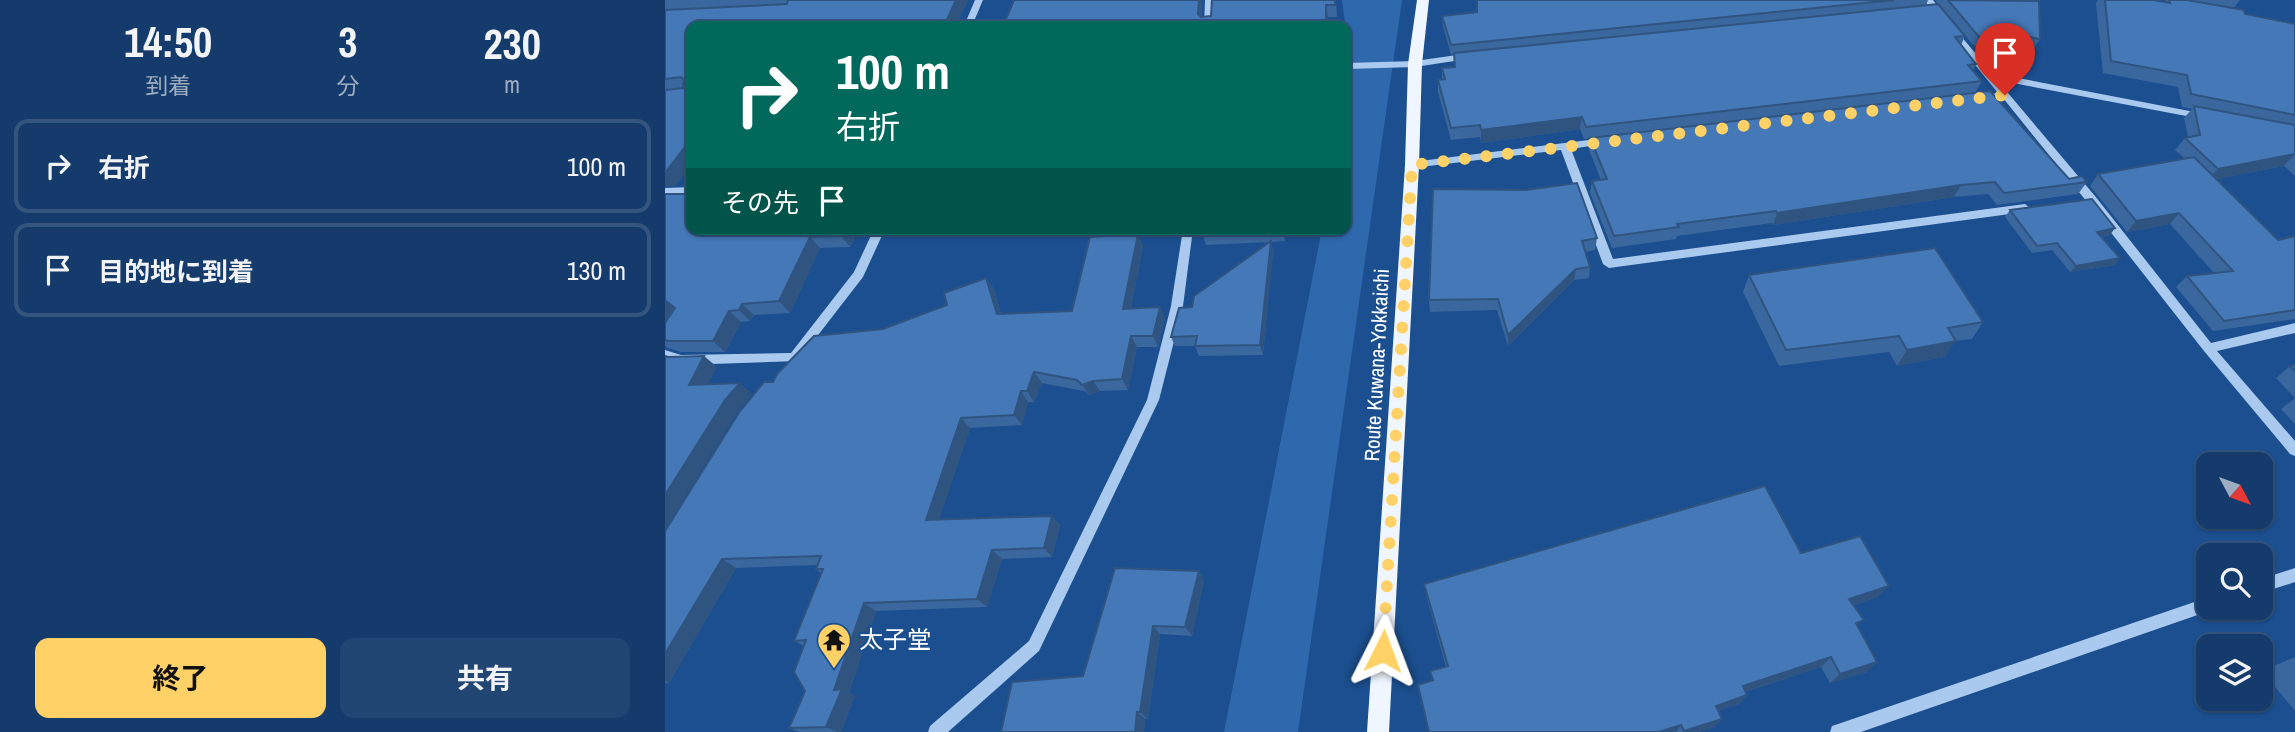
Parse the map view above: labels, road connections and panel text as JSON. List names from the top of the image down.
{
  "streets": {
    "main road": ["Route Kuwana-Yokkaichi"]
  },
  "places": {
    "temple": ["太子堂"]
  },
  "north": "bottom right",
  "page": {
    "eta": [
      "14:50",
      "到着",
      "3",
      "分",
      "230",
      "m"
    ],
    "turn": ["100 m", "右折"],
    "list": [
      {
        "name": "右折",
        "value": "100 m"
      },
      {
        "name": "目的地に到着",
        "value": "130 m"
      }
    ],
    "then": "その先",
    "buttons": ["終了", "共有"]
  }
}
